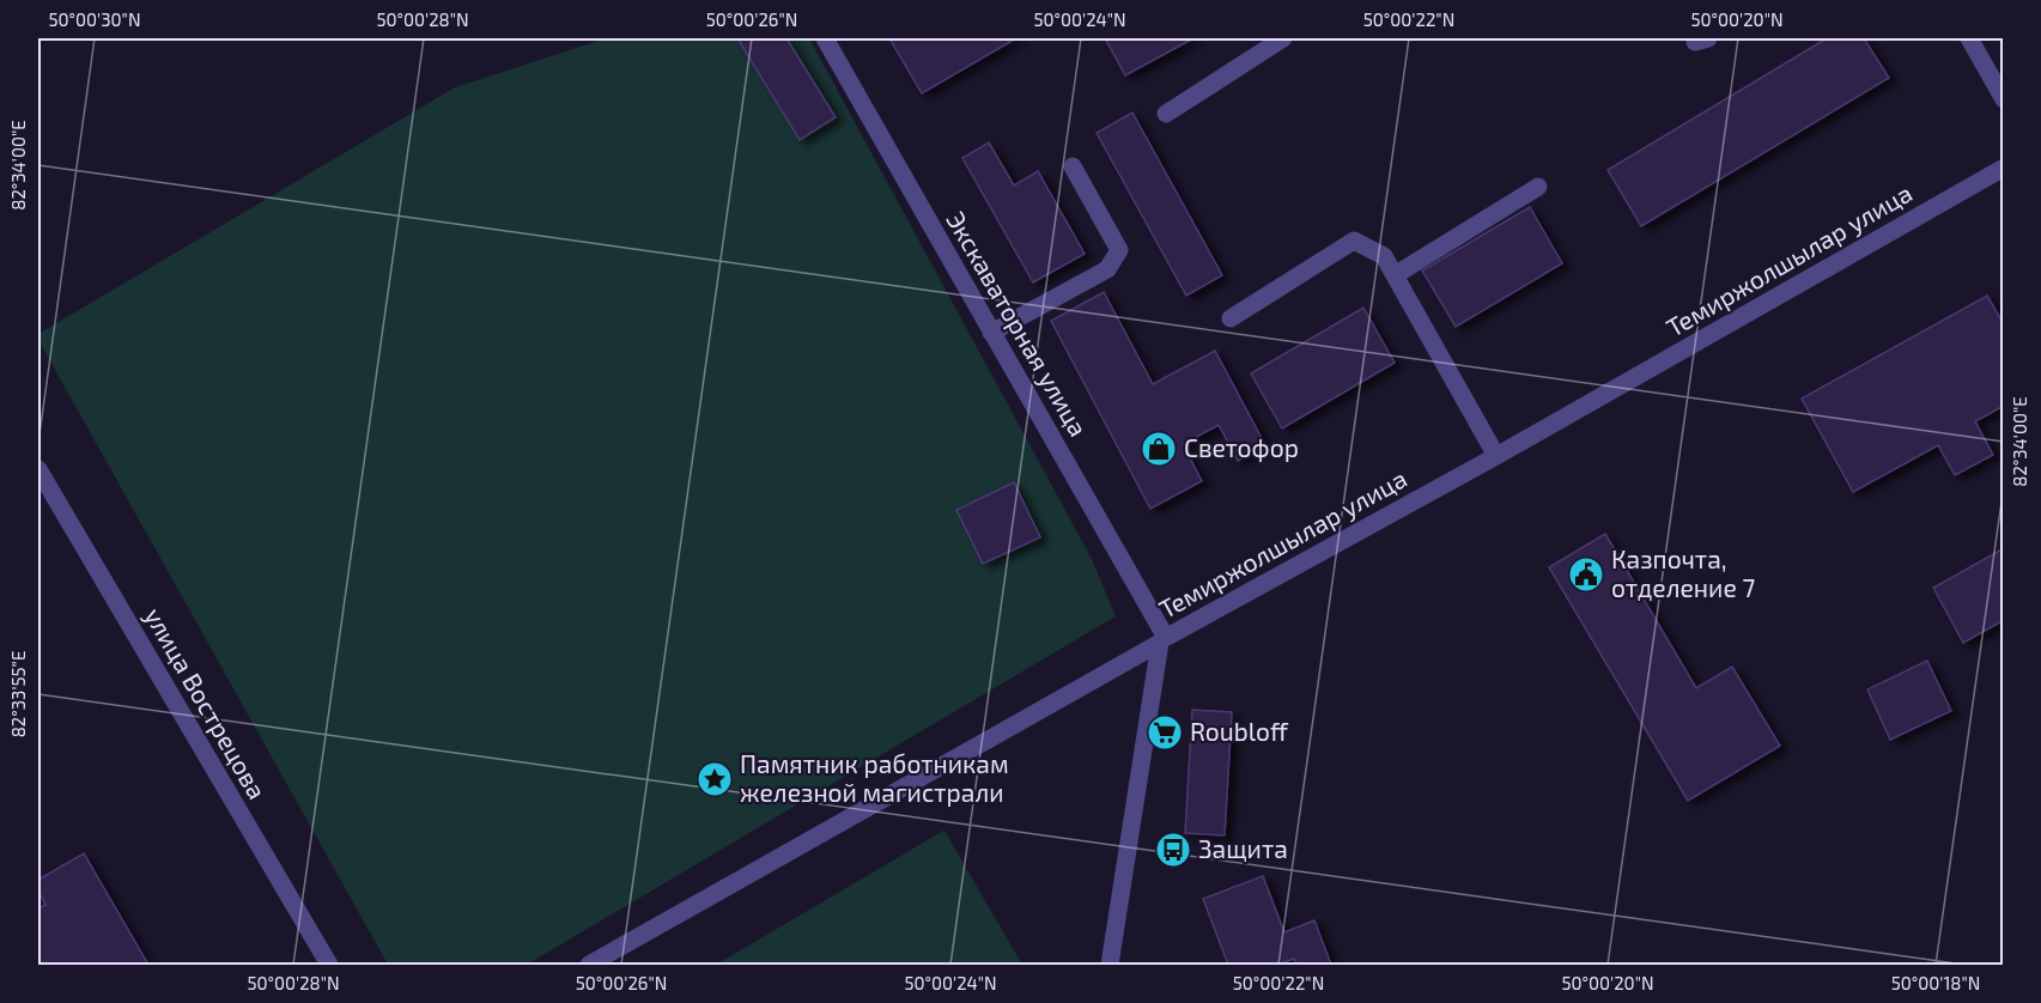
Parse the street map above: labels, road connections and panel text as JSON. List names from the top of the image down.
{
  "streets": {
    "street": ["Темиржолшылар улица", "Экскаваторная улица", "улица Вострецова"]
  },
  "crossings": [
    ["Темиржолшылар улица", "Экскаваторная улица"]
  ],
  "places": {
    "shop": ["Светофор"],
    "public building": ["Казпочта, отделение 7"],
    "supermarket": ["Roubloff"],
    "place": ["Памятник работникам железной магистрали"],
    "bus stop": ["Защита"]
  },
  "coordinates": [
    "50°00'30\"N",
    "50°00'28\"N",
    "50°00'26\"N",
    "50°00'24\"N",
    "50°00'22\"N",
    "50°00'20\"N",
    "82°34'00\"E",
    "82°33'55\"E",
    "50°00'18\"N"
  ]
}
